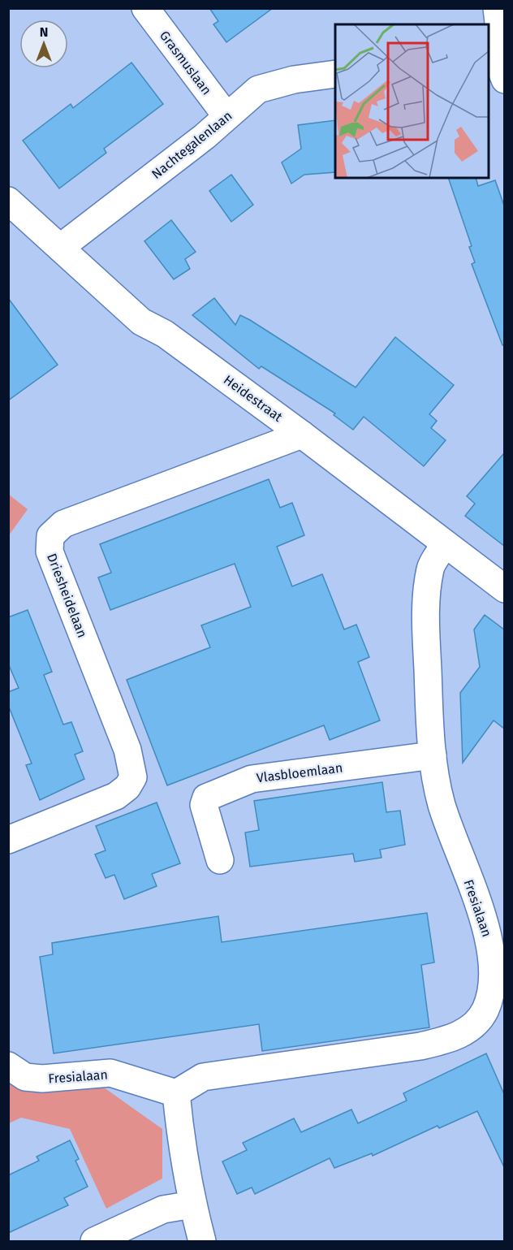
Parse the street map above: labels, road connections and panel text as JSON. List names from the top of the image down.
{
  "streets": {
    "street": [
      "Grasmuslaan",
      "Nachtegalenlaan",
      "Heidestraat",
      "Driesheidelaan",
      "Vlasbloemlaan",
      "Fresialaan"
    ]
  },
  "crossings": [
    ["Grasmuslaan", "Nachtegalenlaan"],
    ["Nachtegalenlaan", "Heidestraat"],
    ["Heidestraat", "Driesheidelaan"],
    ["Heidestraat", "Fresialaan"],
    ["Vlasbloemlaan", "Fresialaan"]
  ],
  "north": "top"
}
